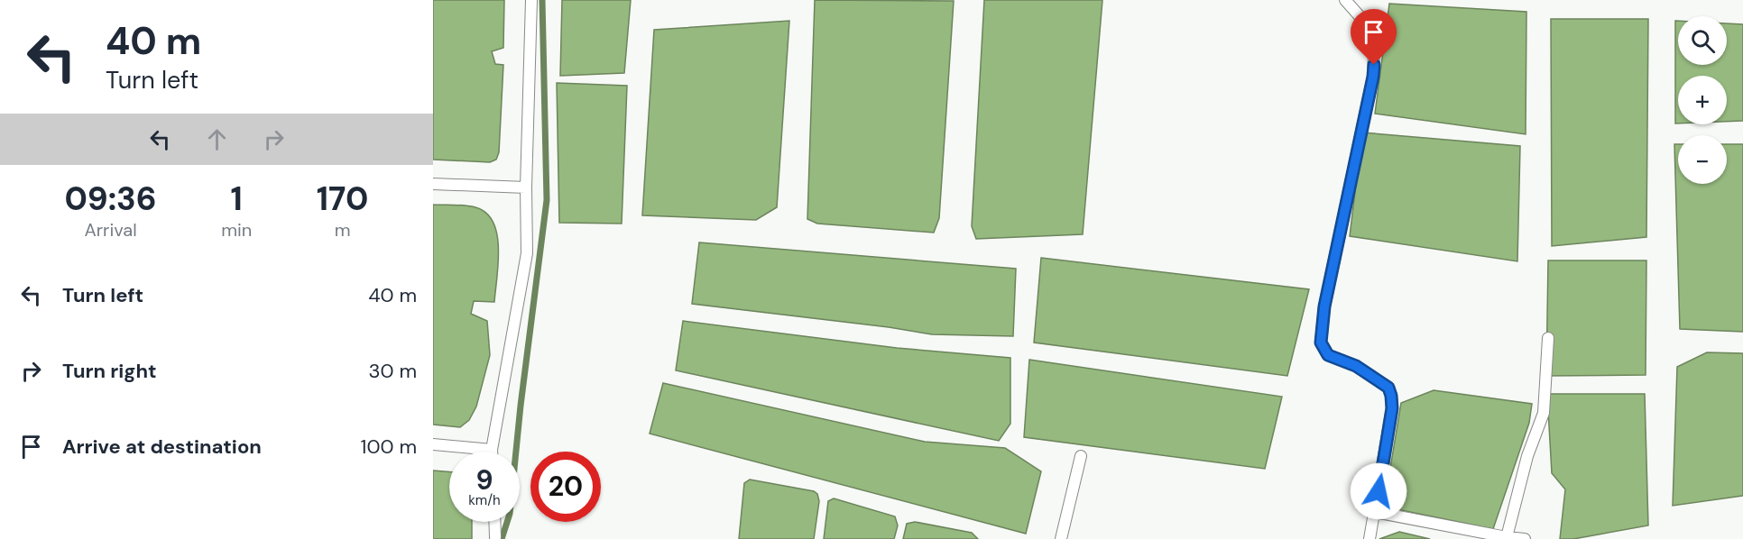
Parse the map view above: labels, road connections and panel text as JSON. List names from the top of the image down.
{
  "page": {
    "turn": ["40 m", "Turn left"],
    "map_buttons": ["+", "−"],
    "eta": [
      "09:36",
      "Arrival",
      "1",
      "min",
      "170",
      "m"
    ],
    "list": [
      {
        "name": "Turn left",
        "value": "40 m"
      },
      {
        "name": "Turn right",
        "value": "30 m"
      },
      {
        "name": "Arrive at destination",
        "value": "100 m"
      }
    ],
    "speed": "9 km/h",
    "limit": "20"
  }
}
